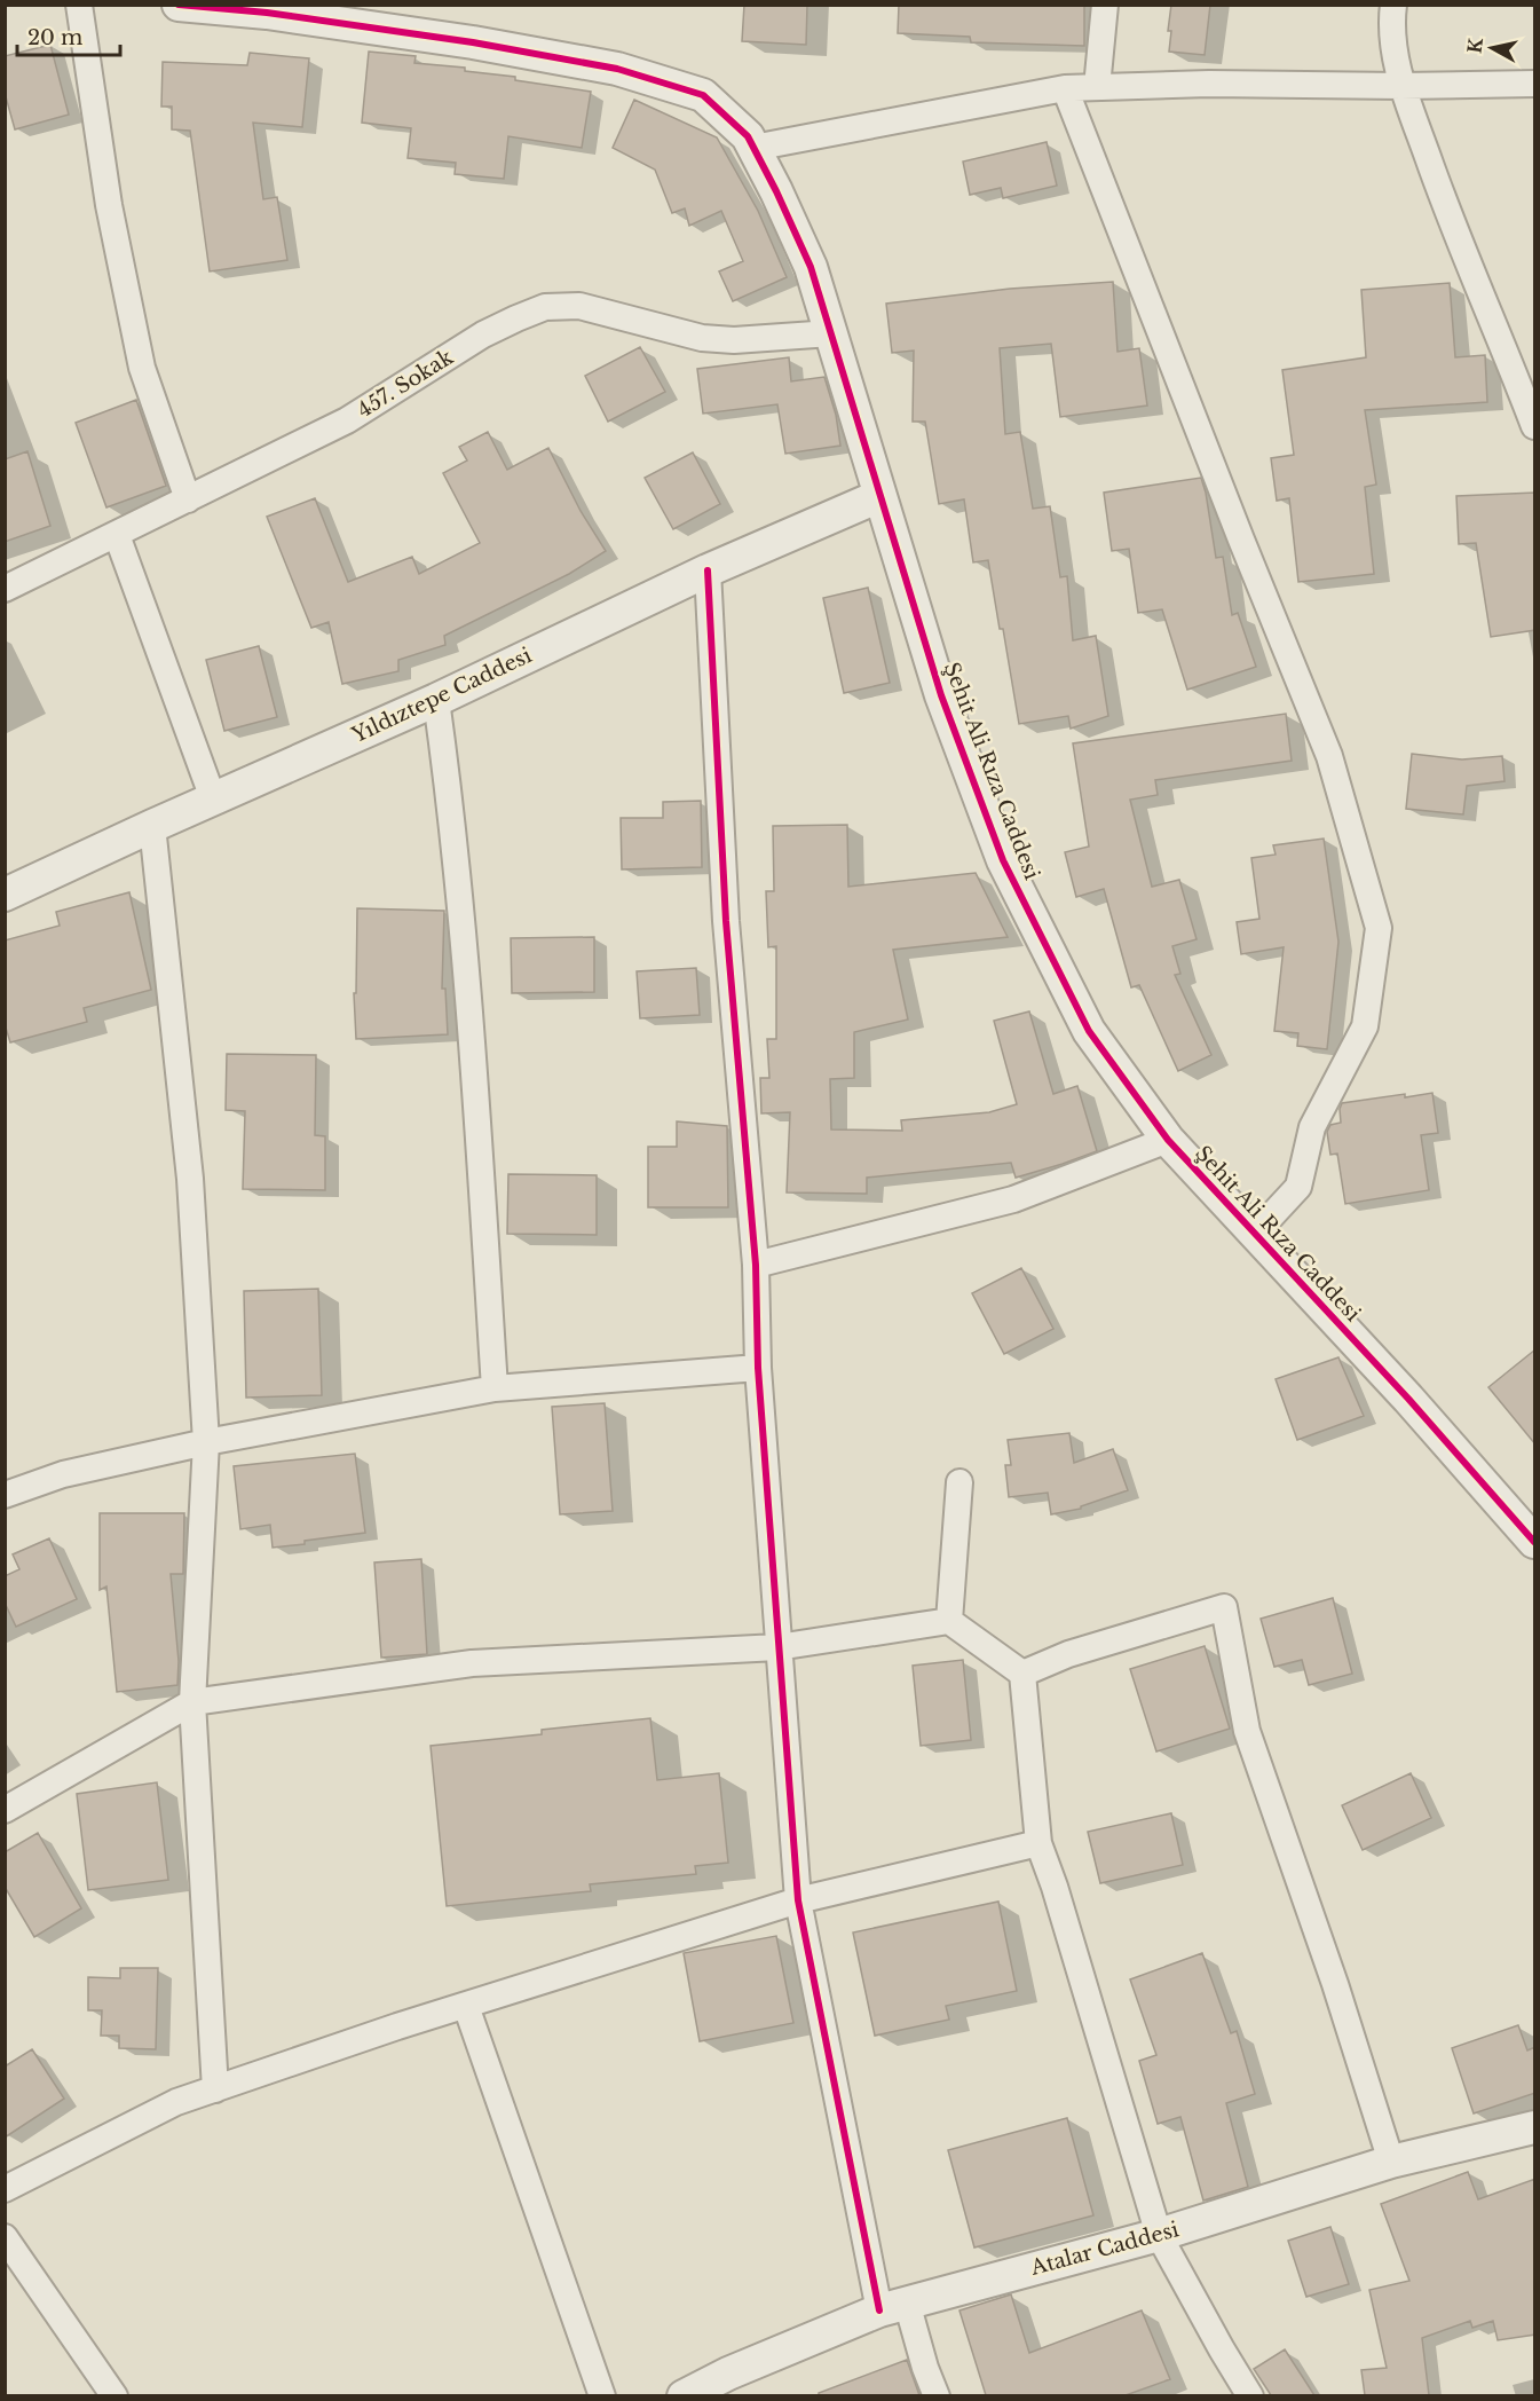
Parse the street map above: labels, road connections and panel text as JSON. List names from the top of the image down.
{
  "streets": {
    "street": [
      "457. Sokak",
      "Yıldıztepe Caddesi",
      "Şehit Ali Rıza Caddesi",
      "Atalar Caddesi"
    ]
  },
  "crossings": [
    ["457. Sokak", "Şehit Ali Rıza Caddesi"],
    ["Yıldıztepe Caddesi", "Şehit Ali Rıza Caddesi"]
  ],
  "scale_bar": "20 m",
  "north": "left"
}
